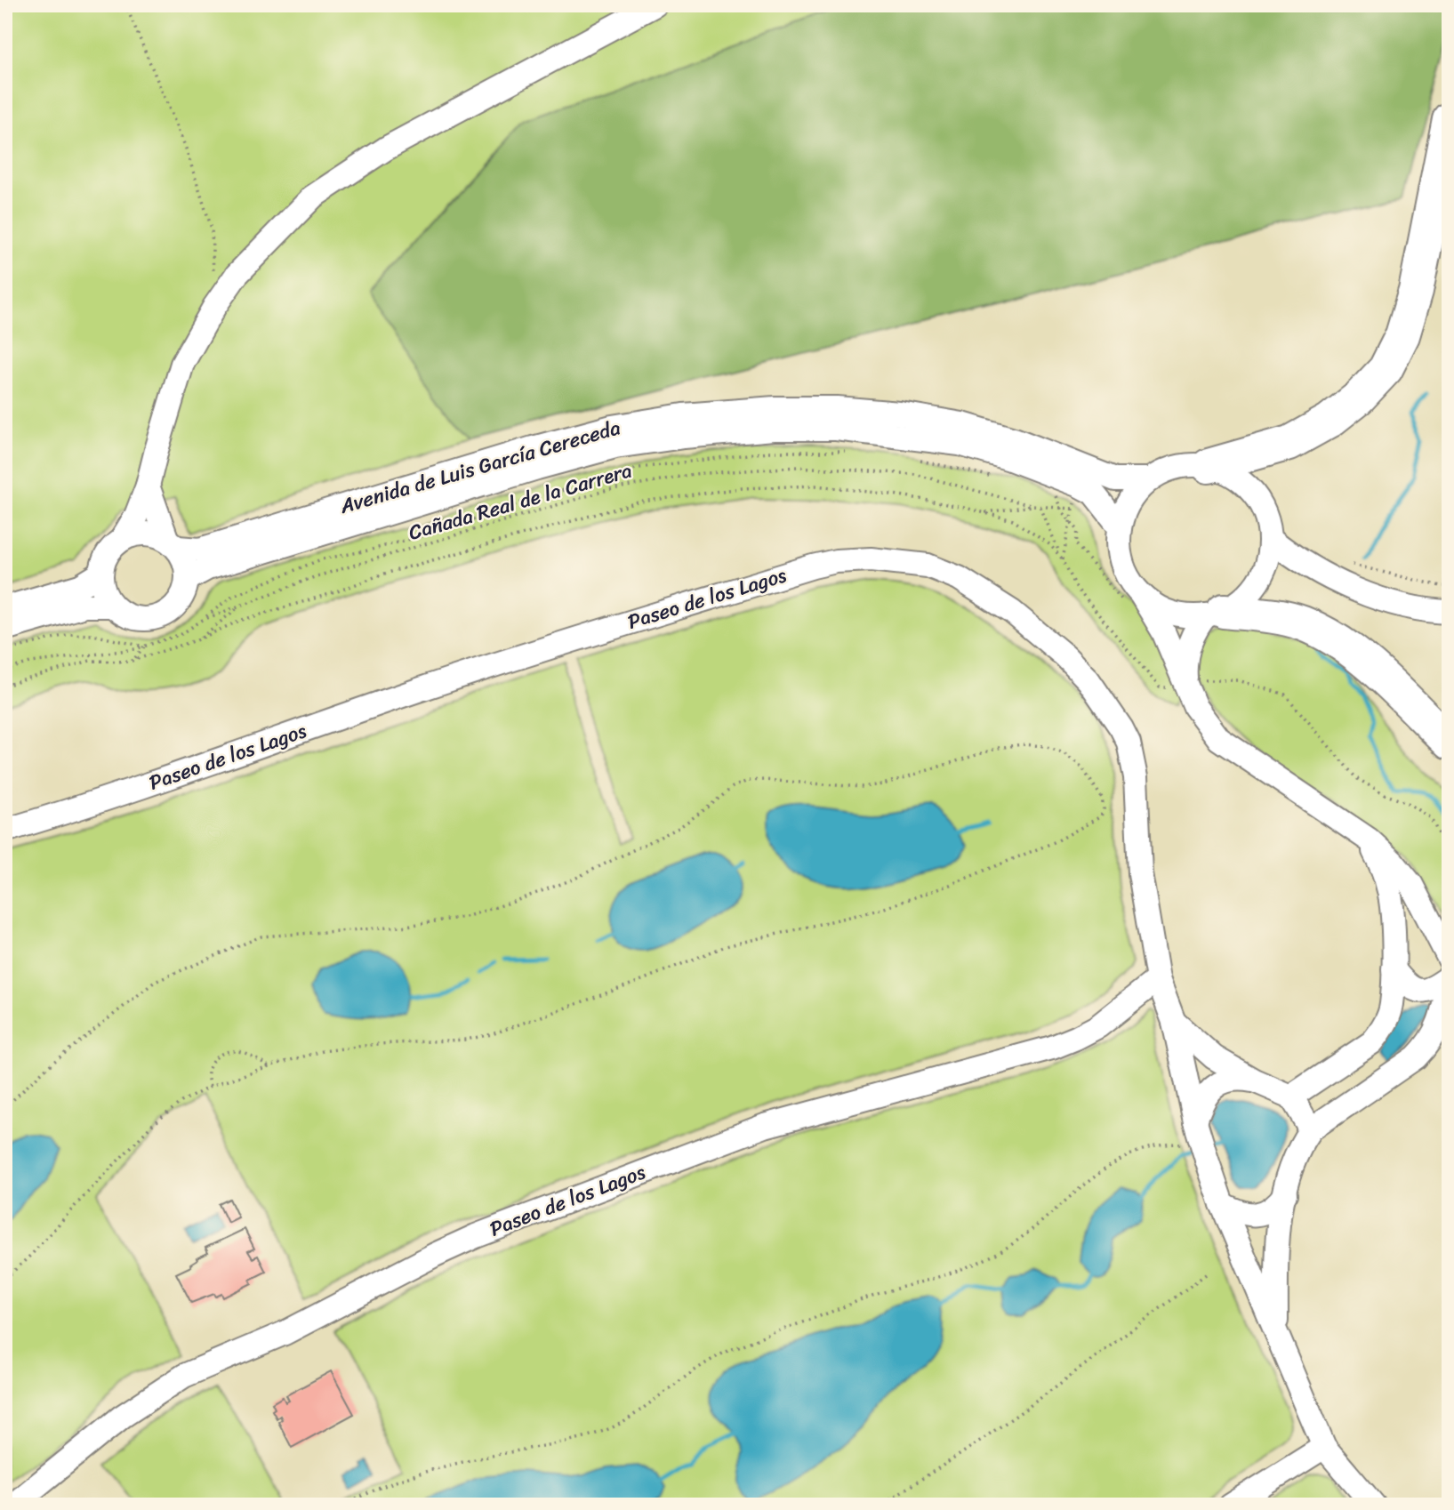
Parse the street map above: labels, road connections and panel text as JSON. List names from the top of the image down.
{
  "streets": {
    "street": ["Avenida de Luis García Cereceda", "Paseo de los Lagos"],
    "path": ["Cañada Real de la Carrera"]
  }
}
